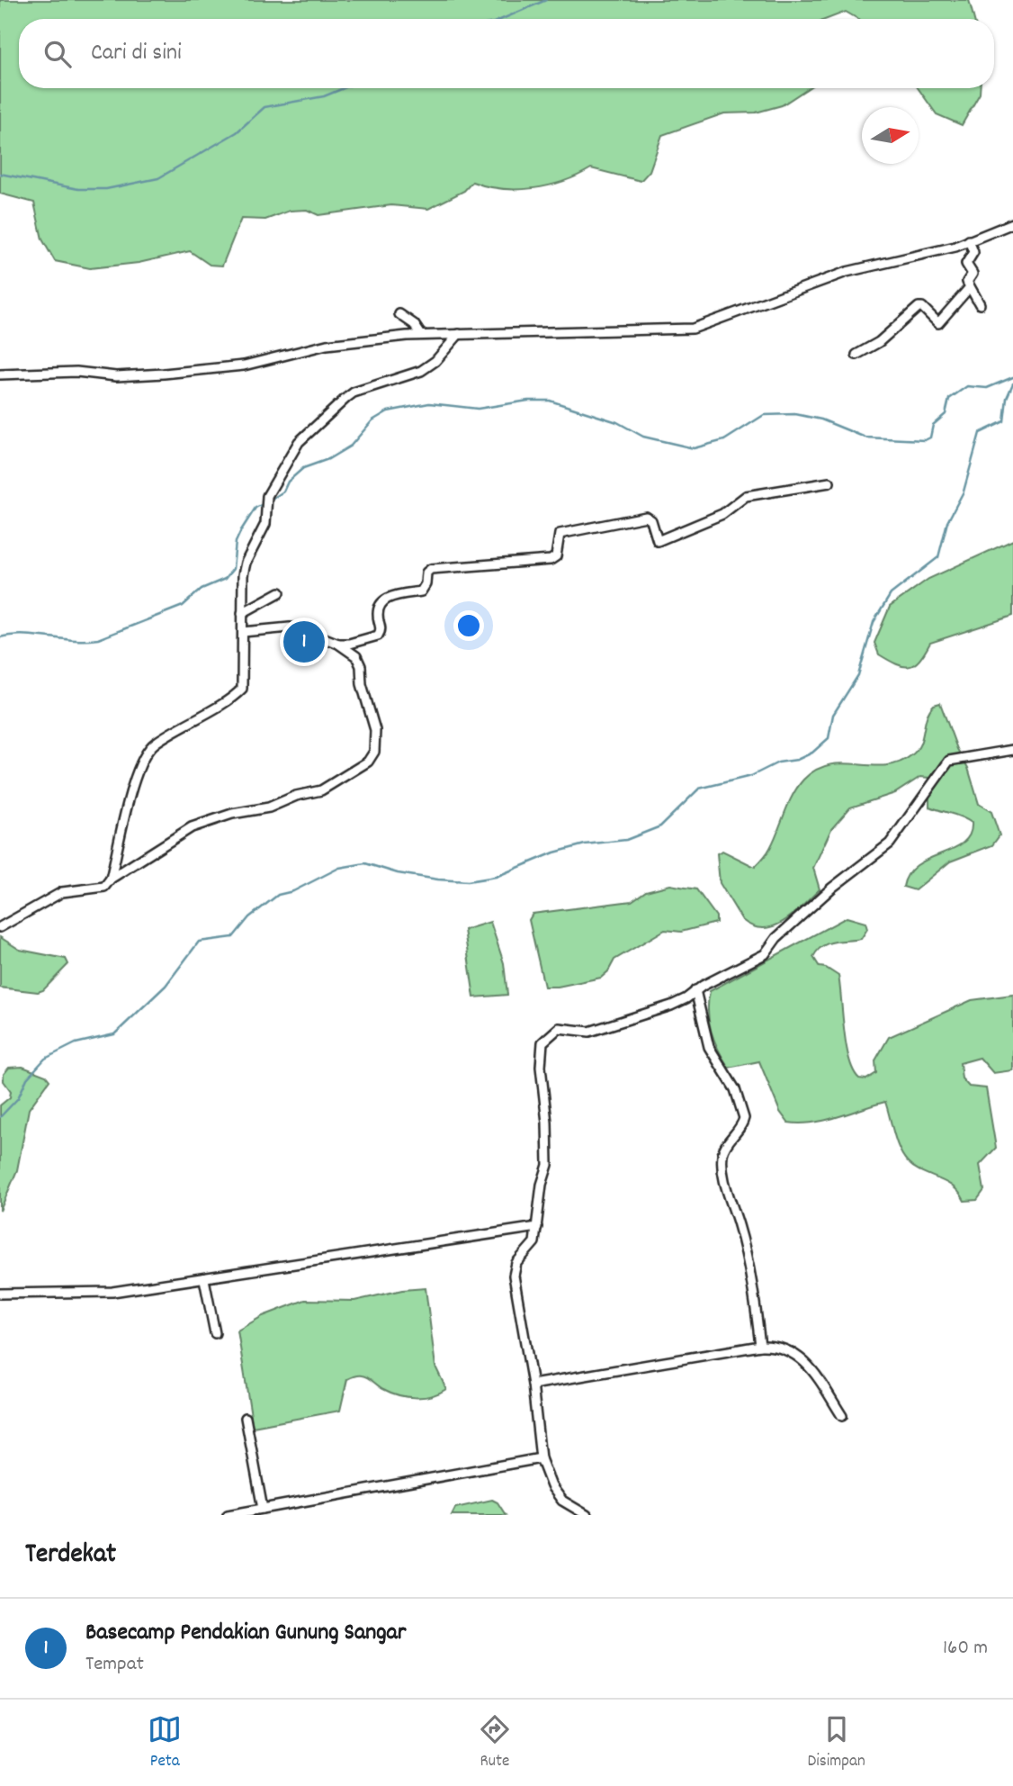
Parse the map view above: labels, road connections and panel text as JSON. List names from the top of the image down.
{
  "north": "right",
  "page": {
    "search": "Cari di sini",
    "pins": "1",
    "heading": "Terdekat",
    "list": [
      {
        "mark": "1",
        "name": "Basecamp Pendakian Gunung Sangar",
        "note": "Tempat",
        "value": "160 m"
      }
    ],
    "nav": ["Peta", "Rute", "Disimpan"]
  }
}
